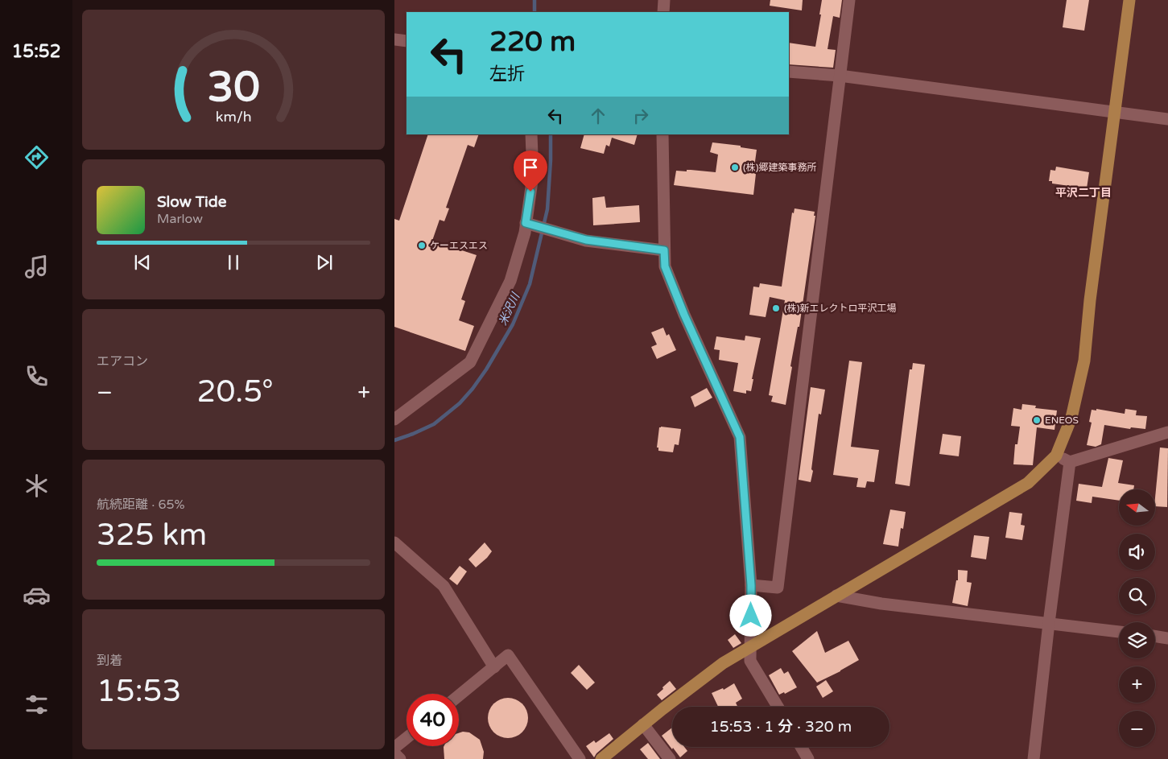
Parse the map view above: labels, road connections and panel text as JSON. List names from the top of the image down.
{
  "districts": ["平沢二丁目"],
  "water": ["米沢川"],
  "places": [
    "(株)郷建築事務所",
    "ケーエスエス",
    "(株)新エレクトロ平沢工場",
    "ENEOS"
  ],
  "north": "left",
  "page": {
    "tabs": "15:52",
    "turn": ["220 m", "左折"],
    "song": ["Slow Tide", "Marlow"],
    "tile": [
      "エアコン",
      ["航続距離 · 65%", "325 km"],
      ["到着", "15:53"]
    ],
    "heat": ["−", "20.5°", "+"],
    "map_buttons": ["+", "−"],
    "limit": "40",
    "trip": "15:53 · 1 分 · 320 m",
    "gauge": ["30", "km/h"]
  }
}
